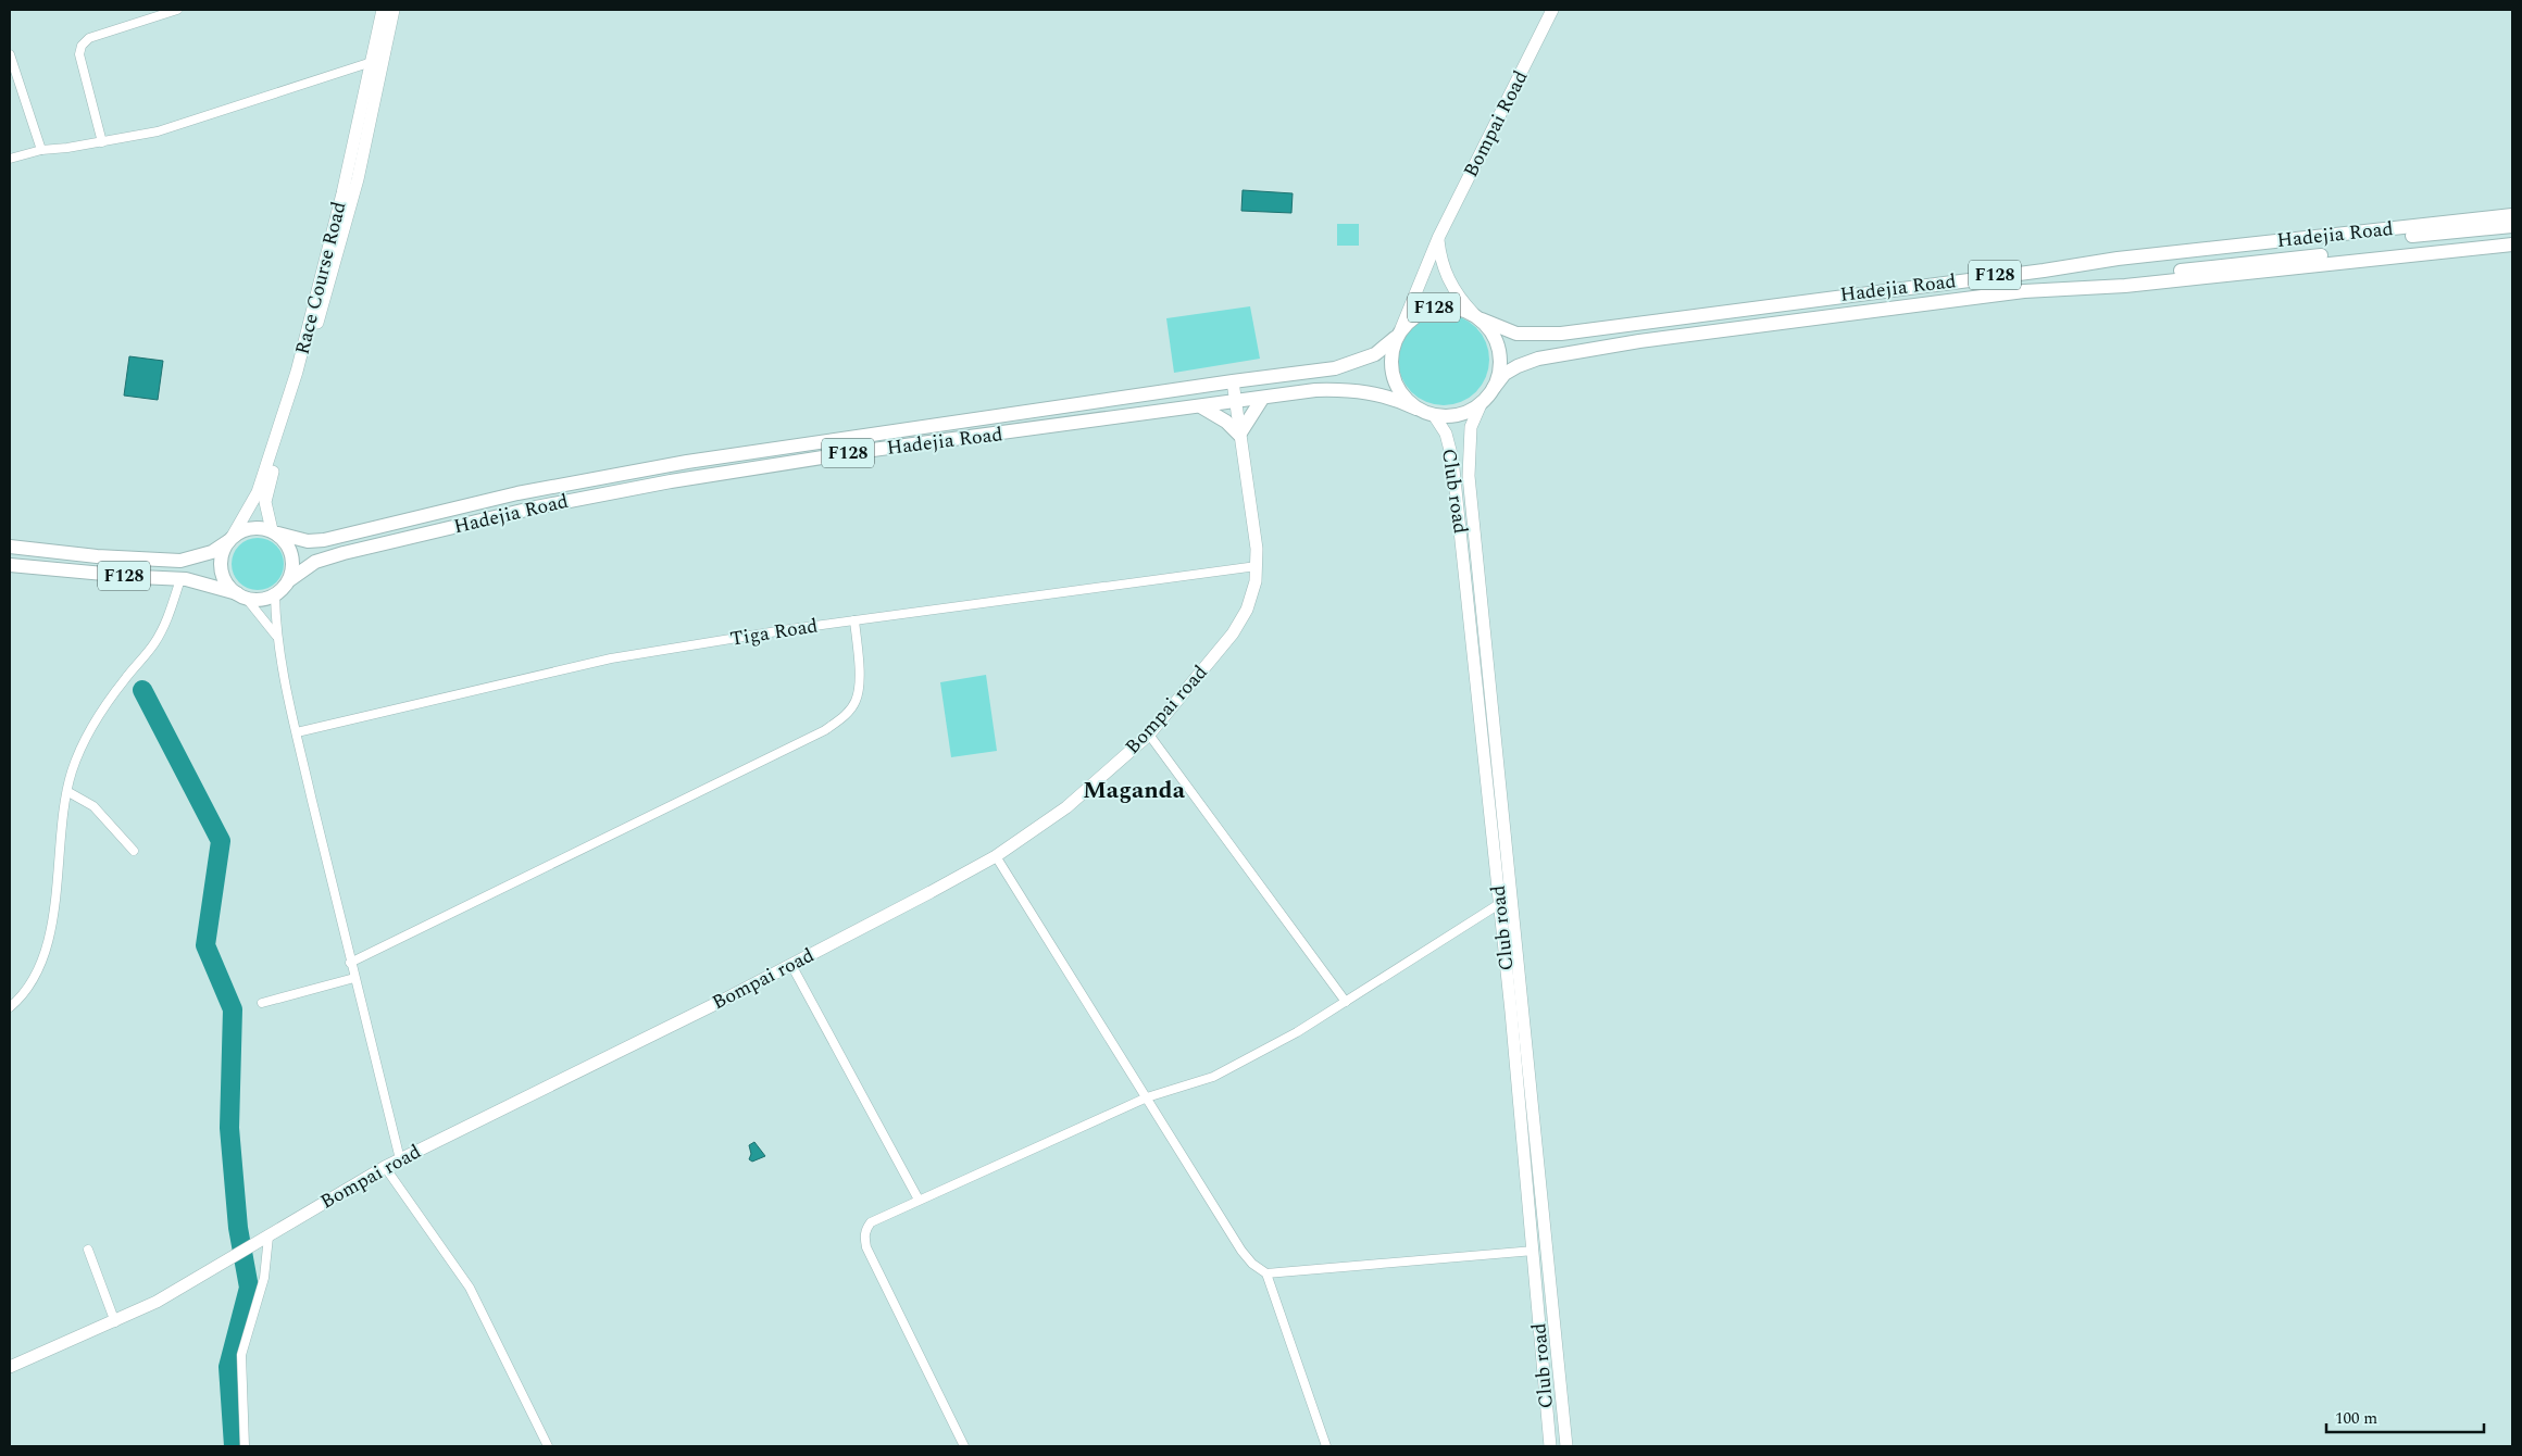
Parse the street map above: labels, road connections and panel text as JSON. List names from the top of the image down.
{
  "streets": {
    "main road": ["Hadejia Road", "F128"],
    "street": [
      "Bompai Road",
      "Race Course Road",
      "Club road",
      "Tiga Road",
      "Bompai road"
    ]
  },
  "crossings": [
    ["Bompai Road", "Hadejia Road"],
    ["Bompai Road", "F128"],
    ["Bompai Road", "Club road"],
    ["Hadejia Road", "F128"],
    ["Hadejia Road", "Race Course Road"],
    ["Hadejia Road", "Club road"],
    ["Hadejia Road", "Bompai road"],
    ["F128", "Race Course Road"],
    ["F128", "Club road"],
    ["Tiga Road", "Bompai road"]
  ],
  "districts": ["Maganda"],
  "scale_bar": "100 m"
}
